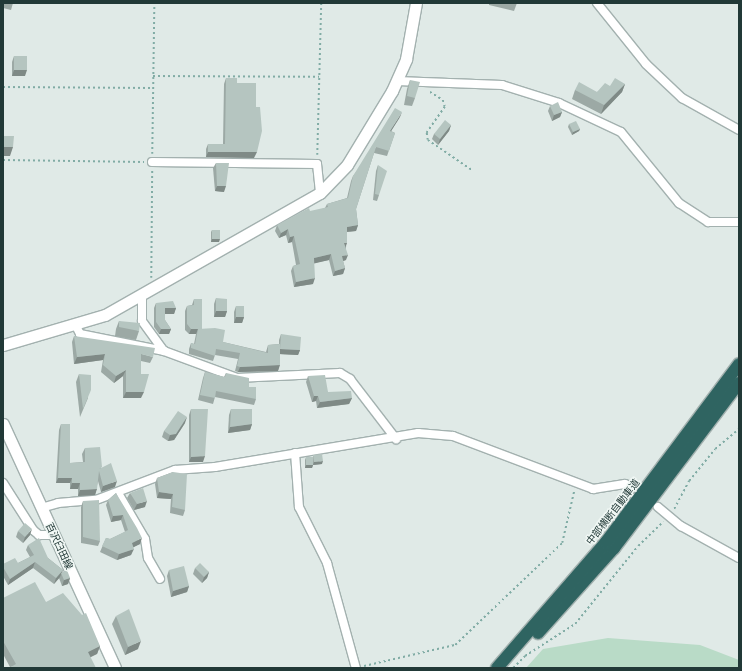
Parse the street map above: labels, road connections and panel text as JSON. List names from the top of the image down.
{
  "streets": {
    "highway": ["中部横断自動車道"],
    "main road": ["百沢臼田線"]
  }
}
